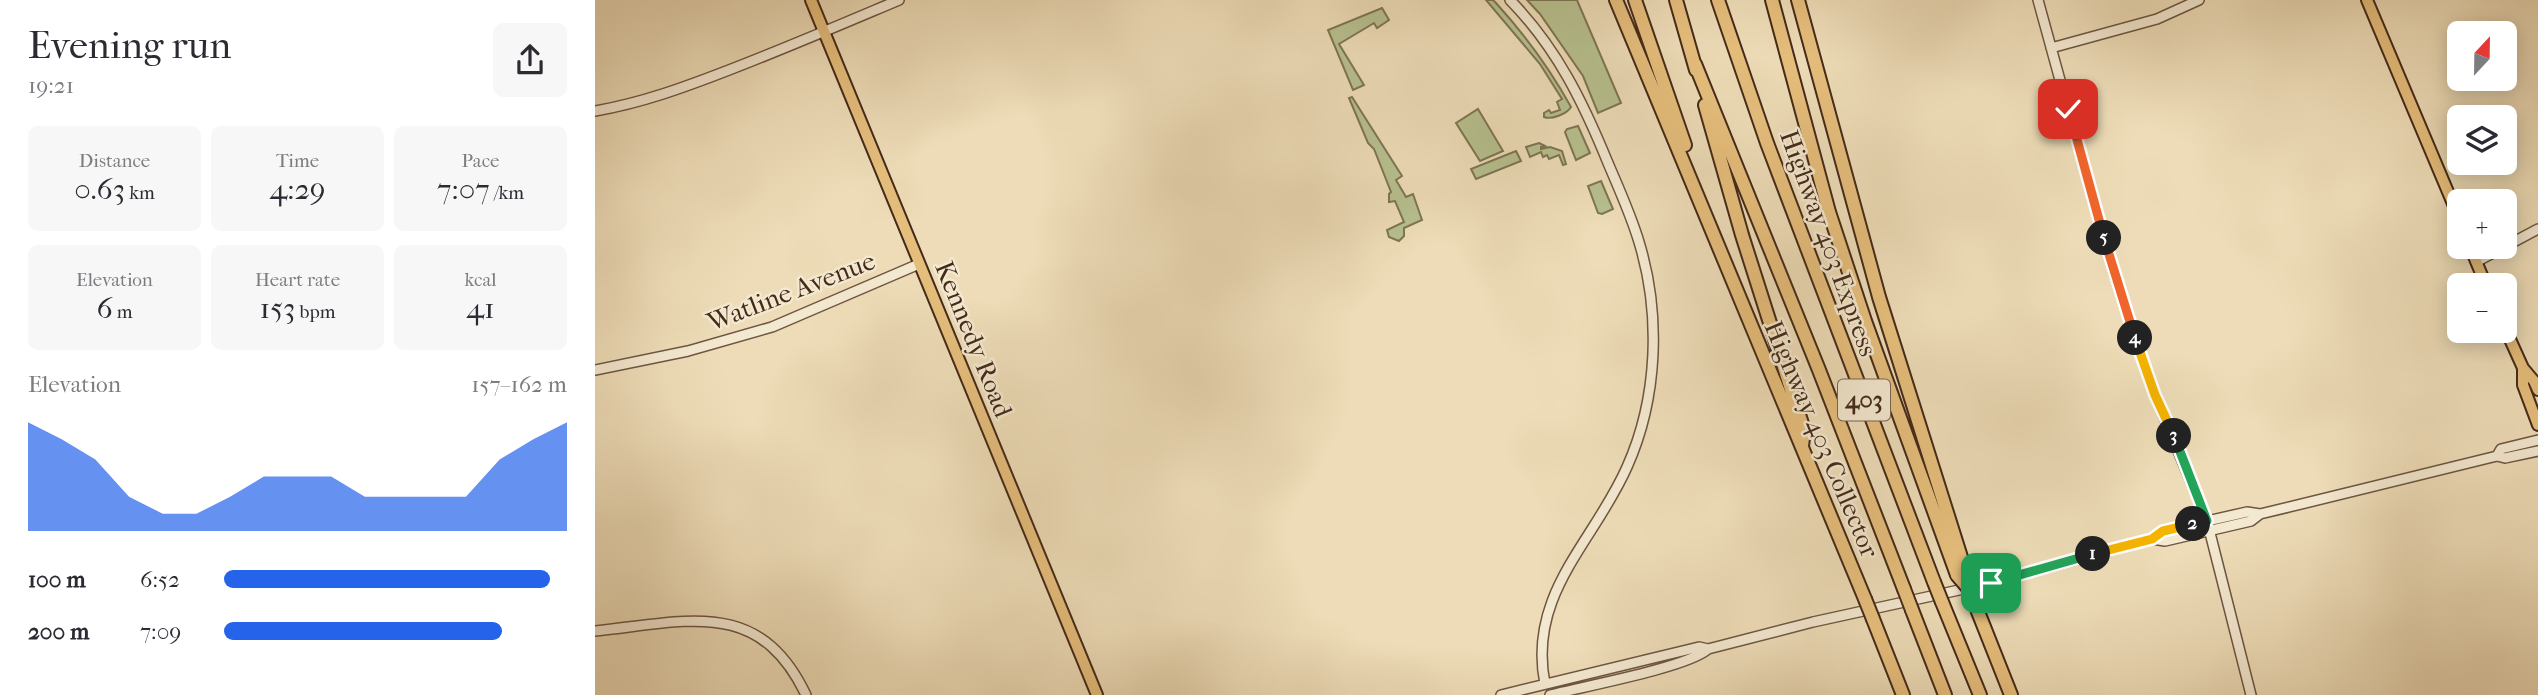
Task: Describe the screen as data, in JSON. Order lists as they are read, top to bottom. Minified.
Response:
{"streets":{"highway":["Highway 403 Express","403","Highway 403 Collector"],"main road":["Kennedy Road"],"street":["Watline Avenue"]},"crossings":[["Highway 403 Express","403"],["Watline Avenue","Kennedy Road"]],"north":"top","page":{"heading":["Evening run","19:21"],"map_buttons":["+","−"],"stats":[["Distance","0.63 km"],["Time","4:29"],["Pace","7:07 /km"],["Elevation","6 m"],["Heart rate","153 bpm"],["kcal","41"]],"pins":["5","4","3","2","1"],"chart":["Elevation","157–162 m"],"list":[{"name":"100 m","note":"6:52"},{"name":"200 m","note":"7:09"}]}}
